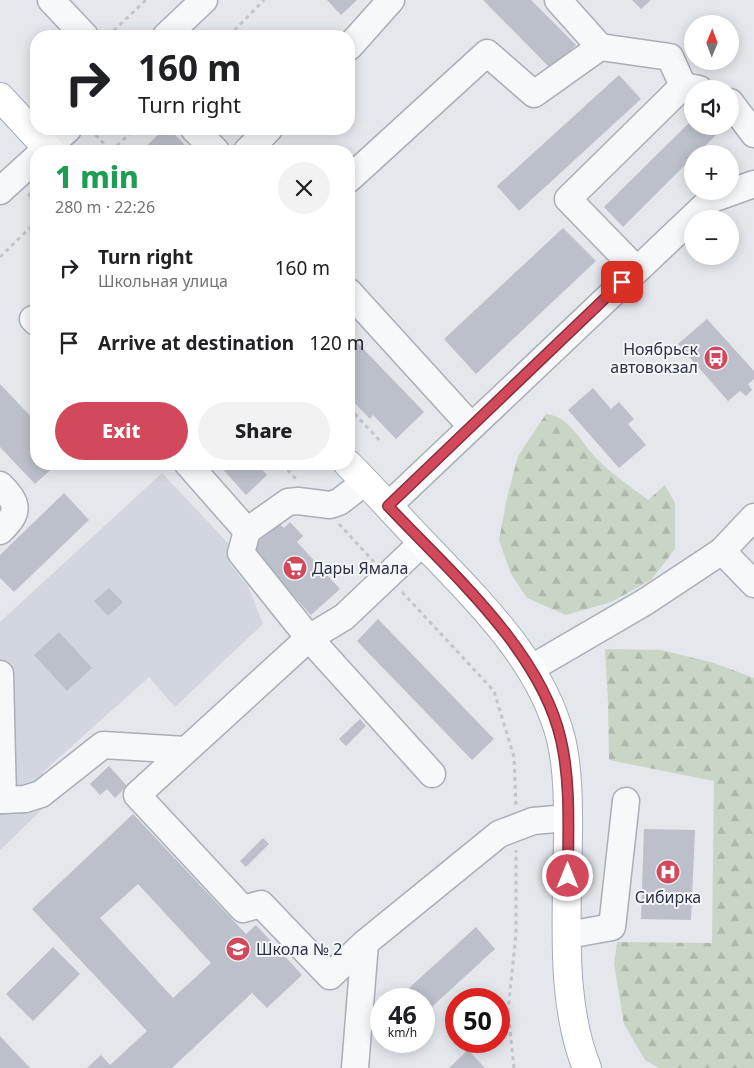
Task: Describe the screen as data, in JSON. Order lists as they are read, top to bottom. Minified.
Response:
{"places":{"bus stop":["Ноябрьск автовокзал"],"supermarket":["Дары Ямала"],"hospital":["Сибирка"],"school or university":["Школа № 2"]},"north":"top","page":{"map_buttons":["+","−"],"turn":["160 m","Turn right"],"heading":["1 min","280 m · 22:26"],"list":[{"name":"Turn right","note":"Школьная улица","value":"160 m"},{"name":"Arrive at destination","value":"120 m"}],"buttons":["Exit","Share"],"speed":"46 km/h","limit":"50"}}
